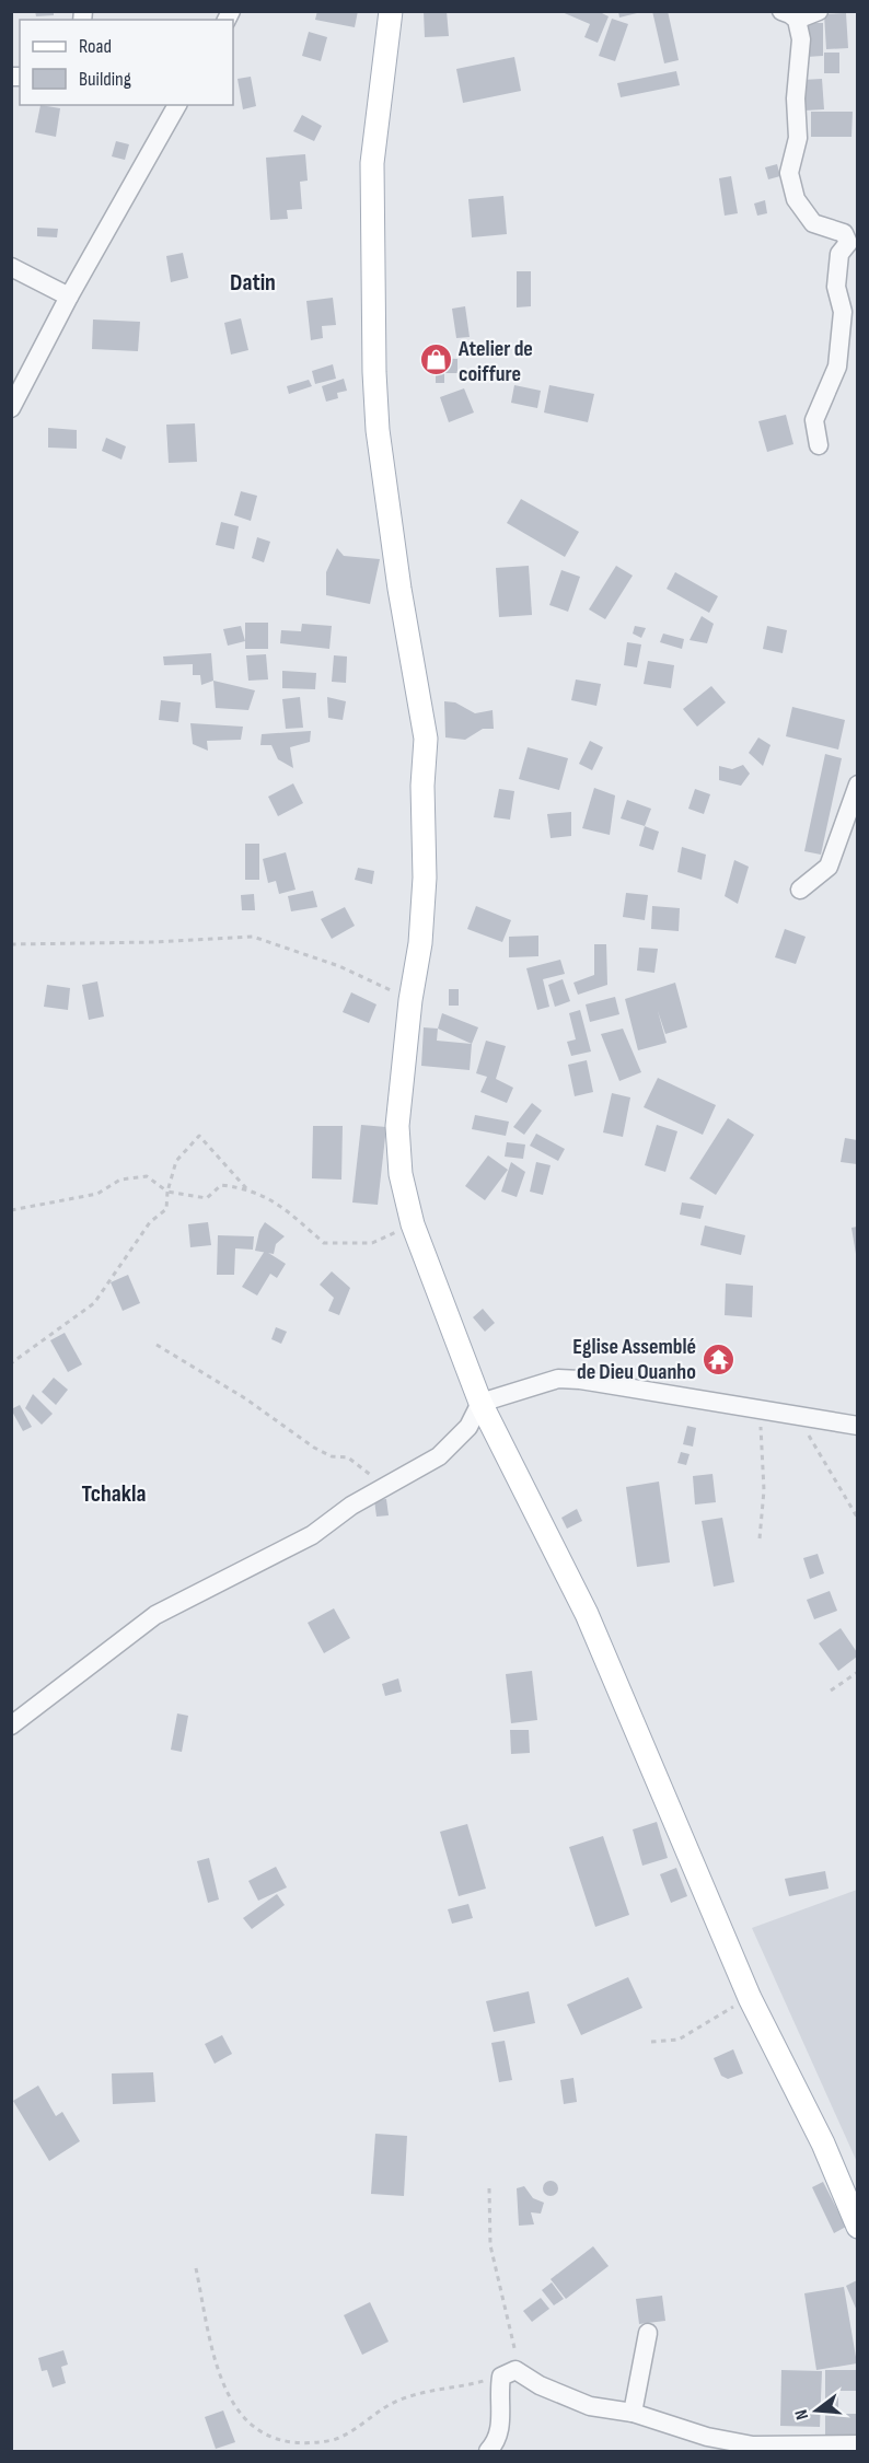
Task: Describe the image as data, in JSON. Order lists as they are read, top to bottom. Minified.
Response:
{"districts":["Datin","Tchakla"],"places":{"shop":["Atelier de coiffure"],"temple":["Eglise Assemblé de Dieu Ouanho"]},"legend":["Road","Building"],"north":"left"}
